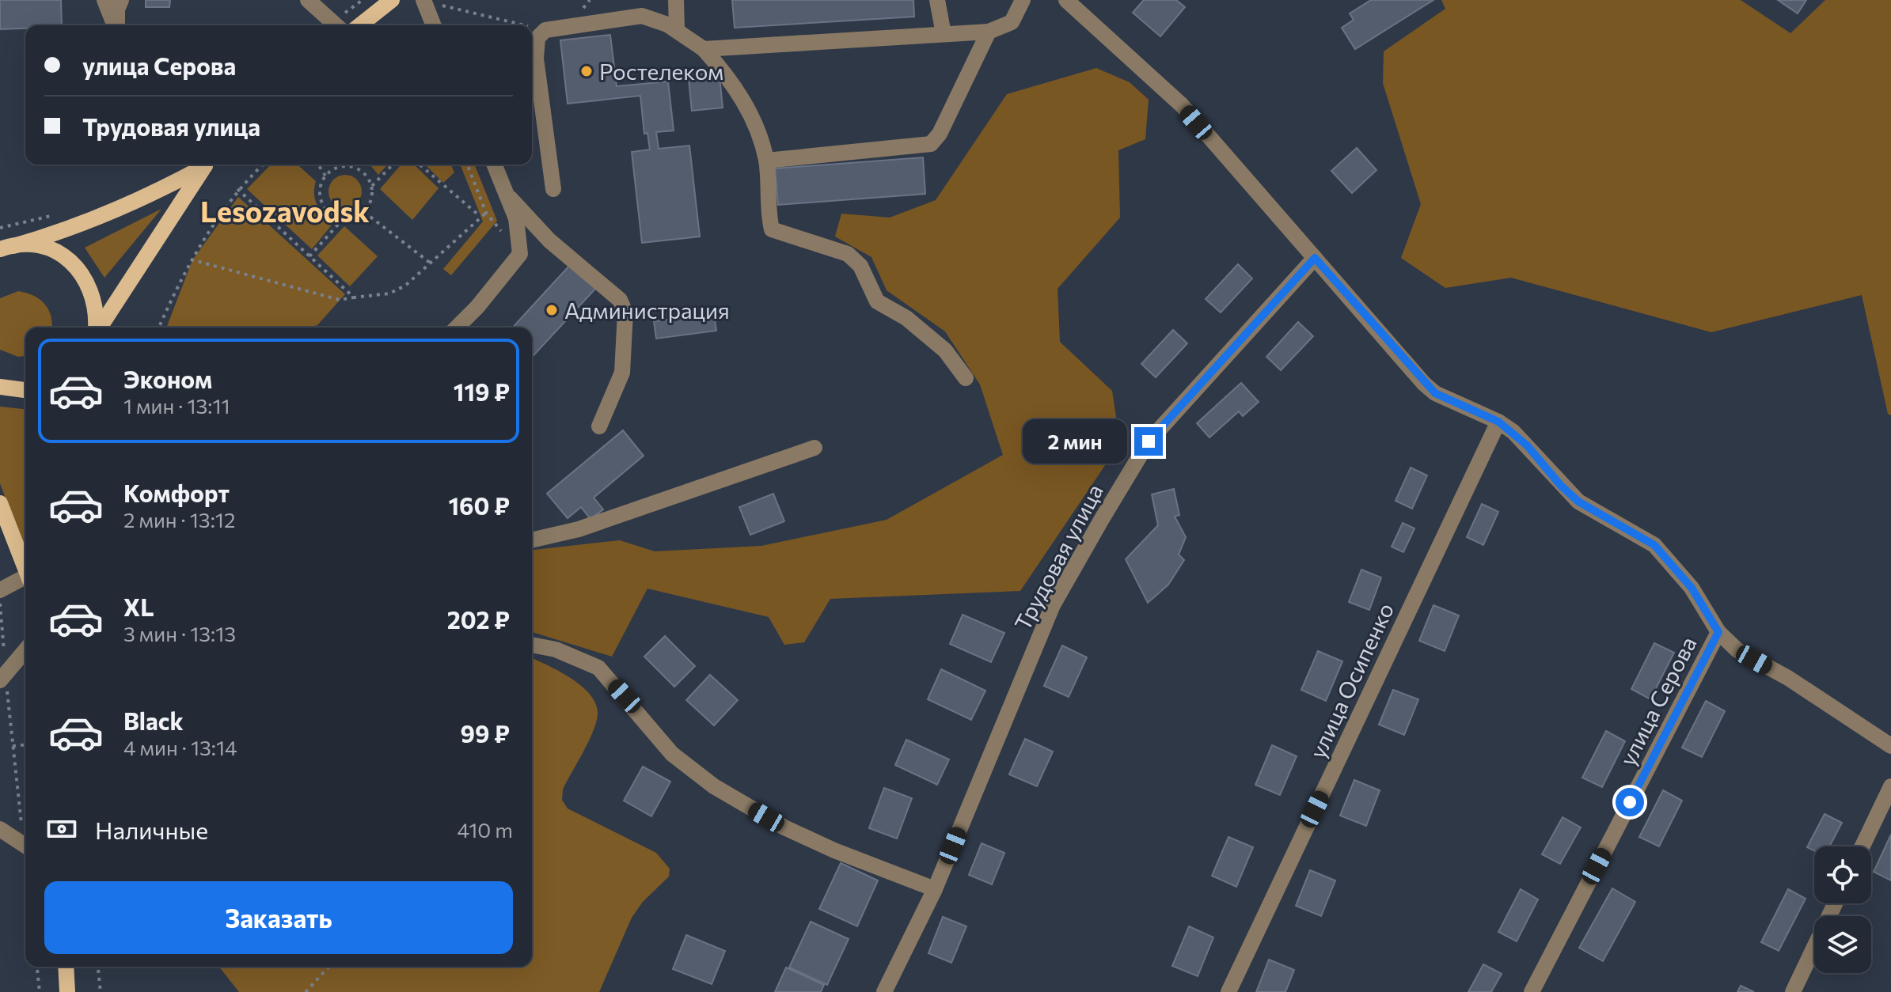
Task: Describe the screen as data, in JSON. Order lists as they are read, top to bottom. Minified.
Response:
{"streets":{"street":["Трудовая улица","улица Осипенко","улица Серова"]},"districts":["Lesozavodsk"],"places":["Ростелеком","Администрация"],"page":{"banner":["улица Серова","Трудовая улица"],"list":[{"name":"Эконом","note":"1 мин · 13:11","value":"119 ₽"},{"name":"Комфорт","note":"2 мин · 13:12","value":"160 ₽"},{"name":"XL","note":"3 мин · 13:13","value":"202 ₽"},{"name":"Black","note":"4 мин · 13:14","value":"99 ₽"}],"bubble":"2 мин","pay":["Наличные","410 m"],"buttons":"Заказать"}}
